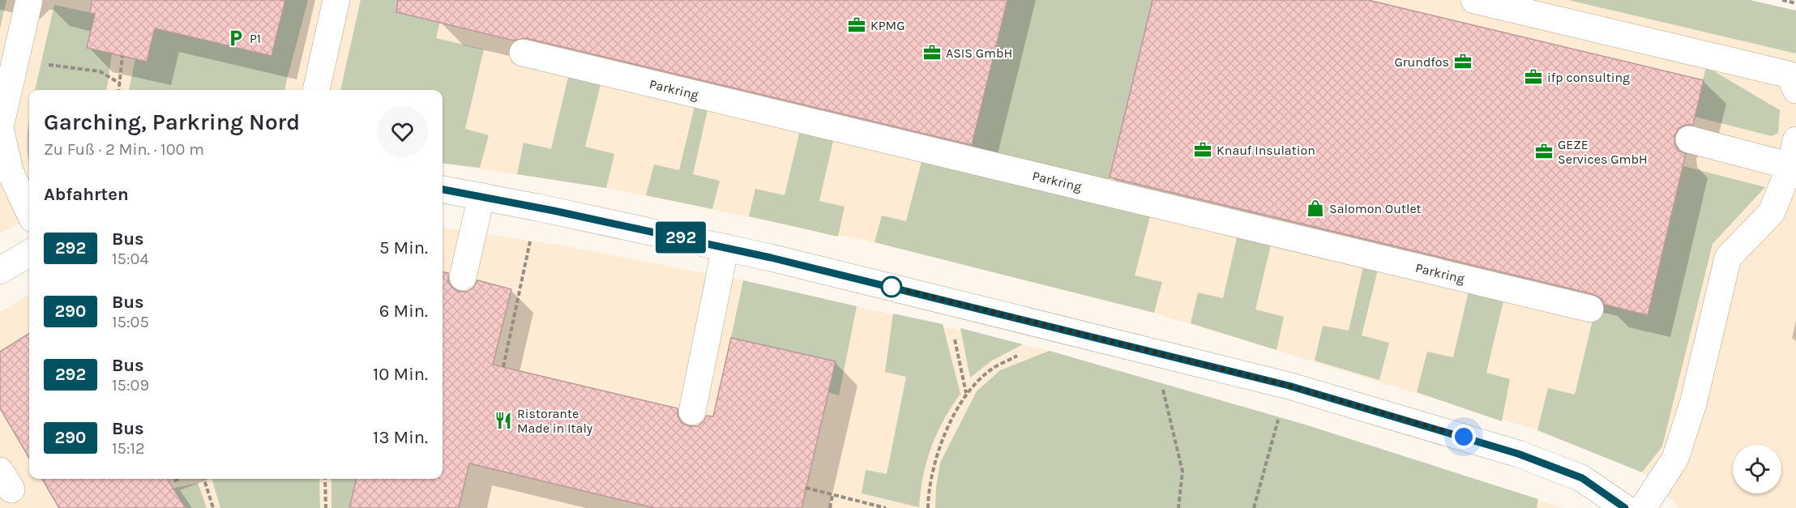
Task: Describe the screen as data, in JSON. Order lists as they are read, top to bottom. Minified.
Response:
{"streets":{"street":["Parkring"]},"places":{"office":["KPMG","ASIS GmbH","Grundfos","ifp consulting","Knauf Insulation","GEZE Services GmbH"],"parking":["P1"],"shop":["Salomon Outlet"],"restaurant":["Ristorante Made in Italy"]},"lines":["bus line 292"],"page":{"on_map":"292","heading":[["Garching, Parkring Nord","Zu Fuß · 2 Min. · 100 m"],"Abfahrten"],"list":[{"mark":"292","name":"Bus","note":"15:04","value":"5 Min."},{"mark":"290","name":"Bus","note":"15:05","value":"6 Min."},{"mark":"292","name":"Bus","note":"15:09","value":"10 Min."},{"mark":"290","name":"Bus","note":"15:12","value":"13 Min."}]}}
